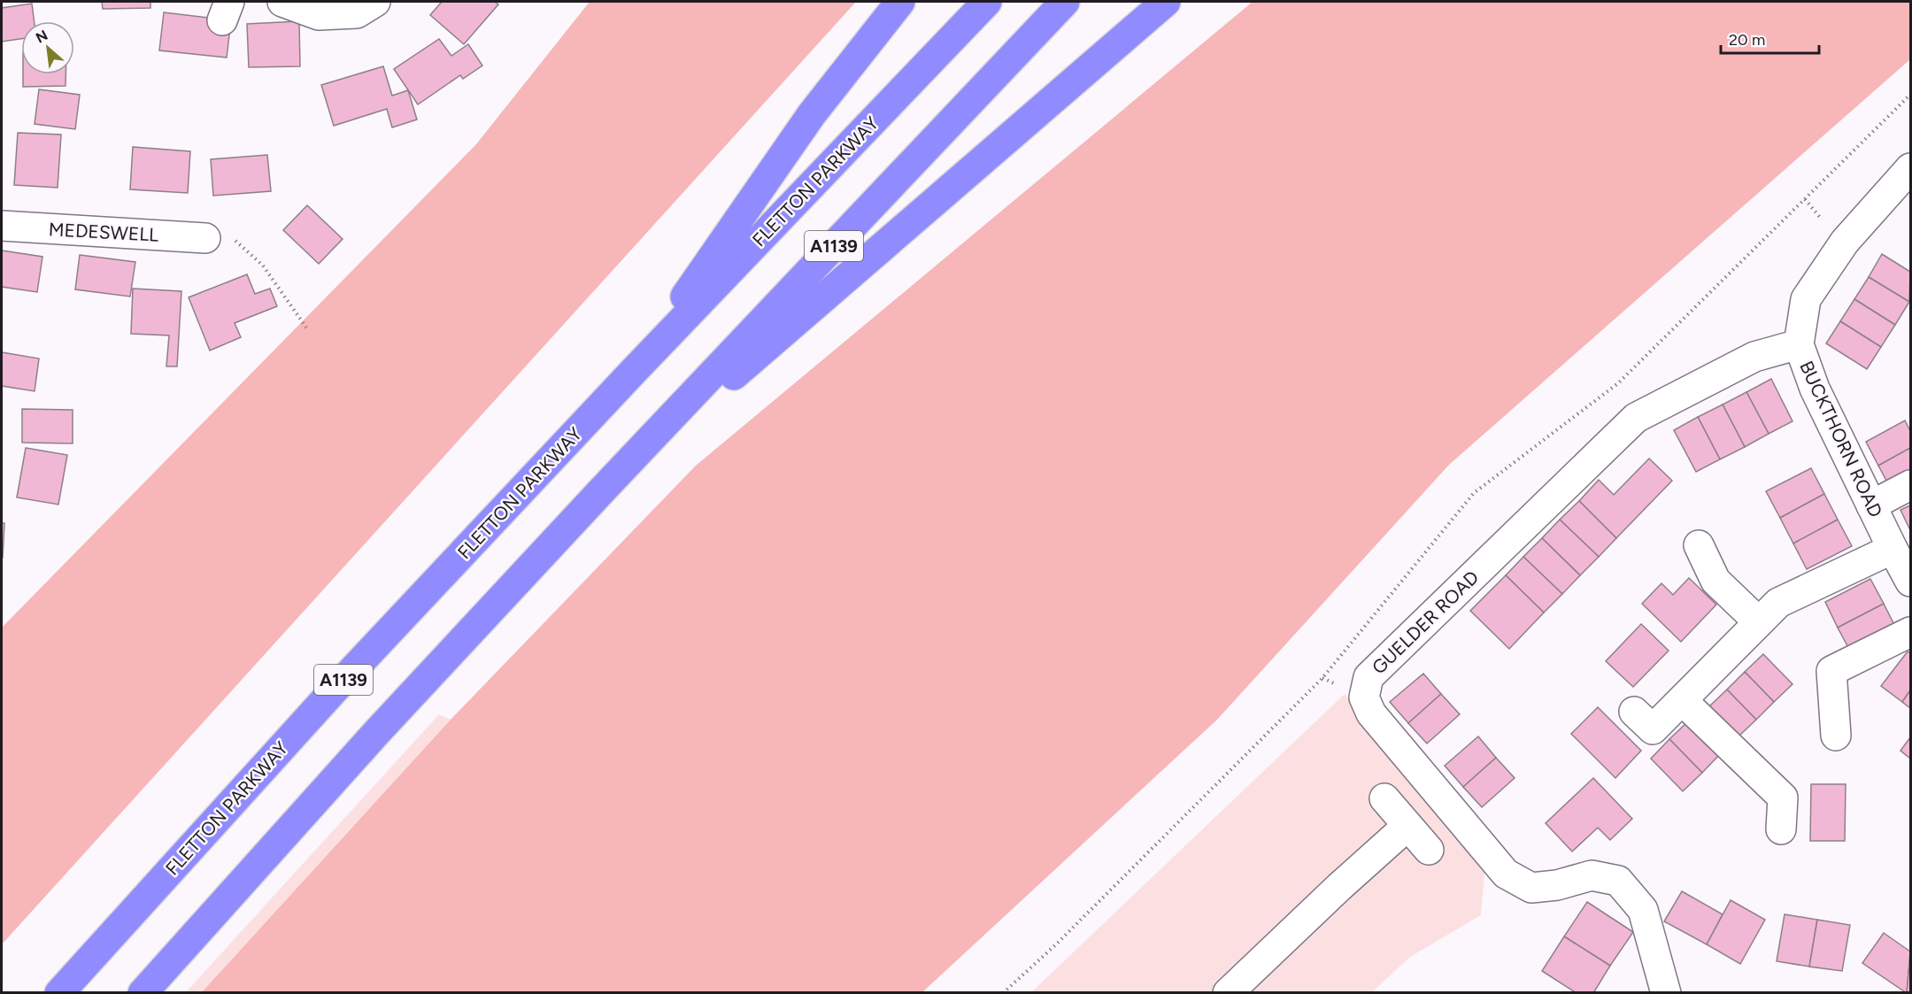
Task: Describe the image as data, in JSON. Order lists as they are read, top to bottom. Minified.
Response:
{"streets":{"highway":["FLETTON PARKWAY","A1139"],"street":["MEDESWELL","BUCKTHORN ROAD","GUELDER ROAD"]},"crossings":[["BUCKTHORN ROAD","GUELDER ROAD"]],"scale_bar":"20 m","north":"top left"}
